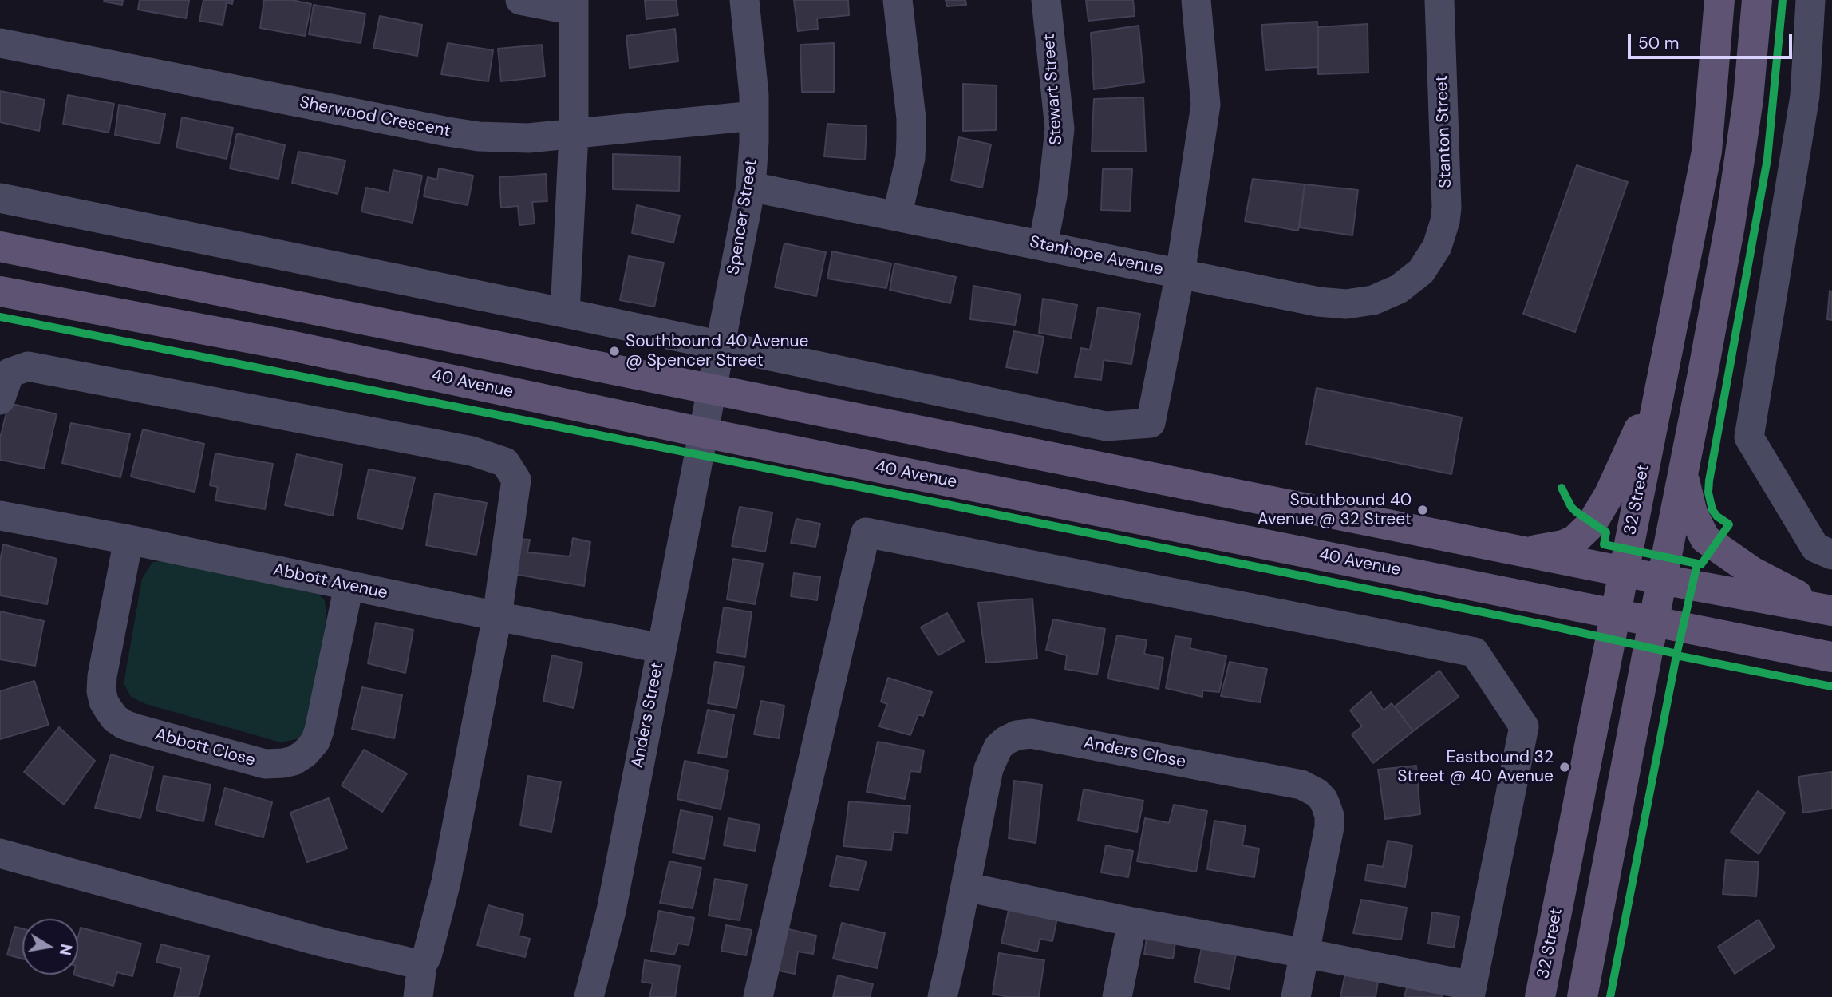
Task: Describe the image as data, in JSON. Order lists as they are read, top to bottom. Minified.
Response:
{"streets":{"main road":["40 Avenue","32 Street"],"street":["Stewart Street","Sherwood Crescent","Stanton Street","Spencer Street","Stanhope Avenue","Abbott Avenue","Anders Street","Abbott Close","Anders Close"]},"crossings":[["Stewart Street","Stanhope Avenue"],["Sherwood Crescent","Spencer Street"],["Stanton Street","Stanhope Avenue"],["Spencer Street","Stanhope Avenue"],["Spencer Street","40 Avenue"],["Spencer Street","Anders Street"],["40 Avenue","32 Street"],["40 Avenue","Anders Street"],["Abbott Avenue","Anders Street"],["Abbott Avenue","Abbott Close"]],"places":["Southbound 40 Avenue @ Spencer Street","Southbound 40 Avenue @ 32 Street","Eastbound 32 Street @ 40 Avenue"],"scale_bar":"50 m","north":"right"}
